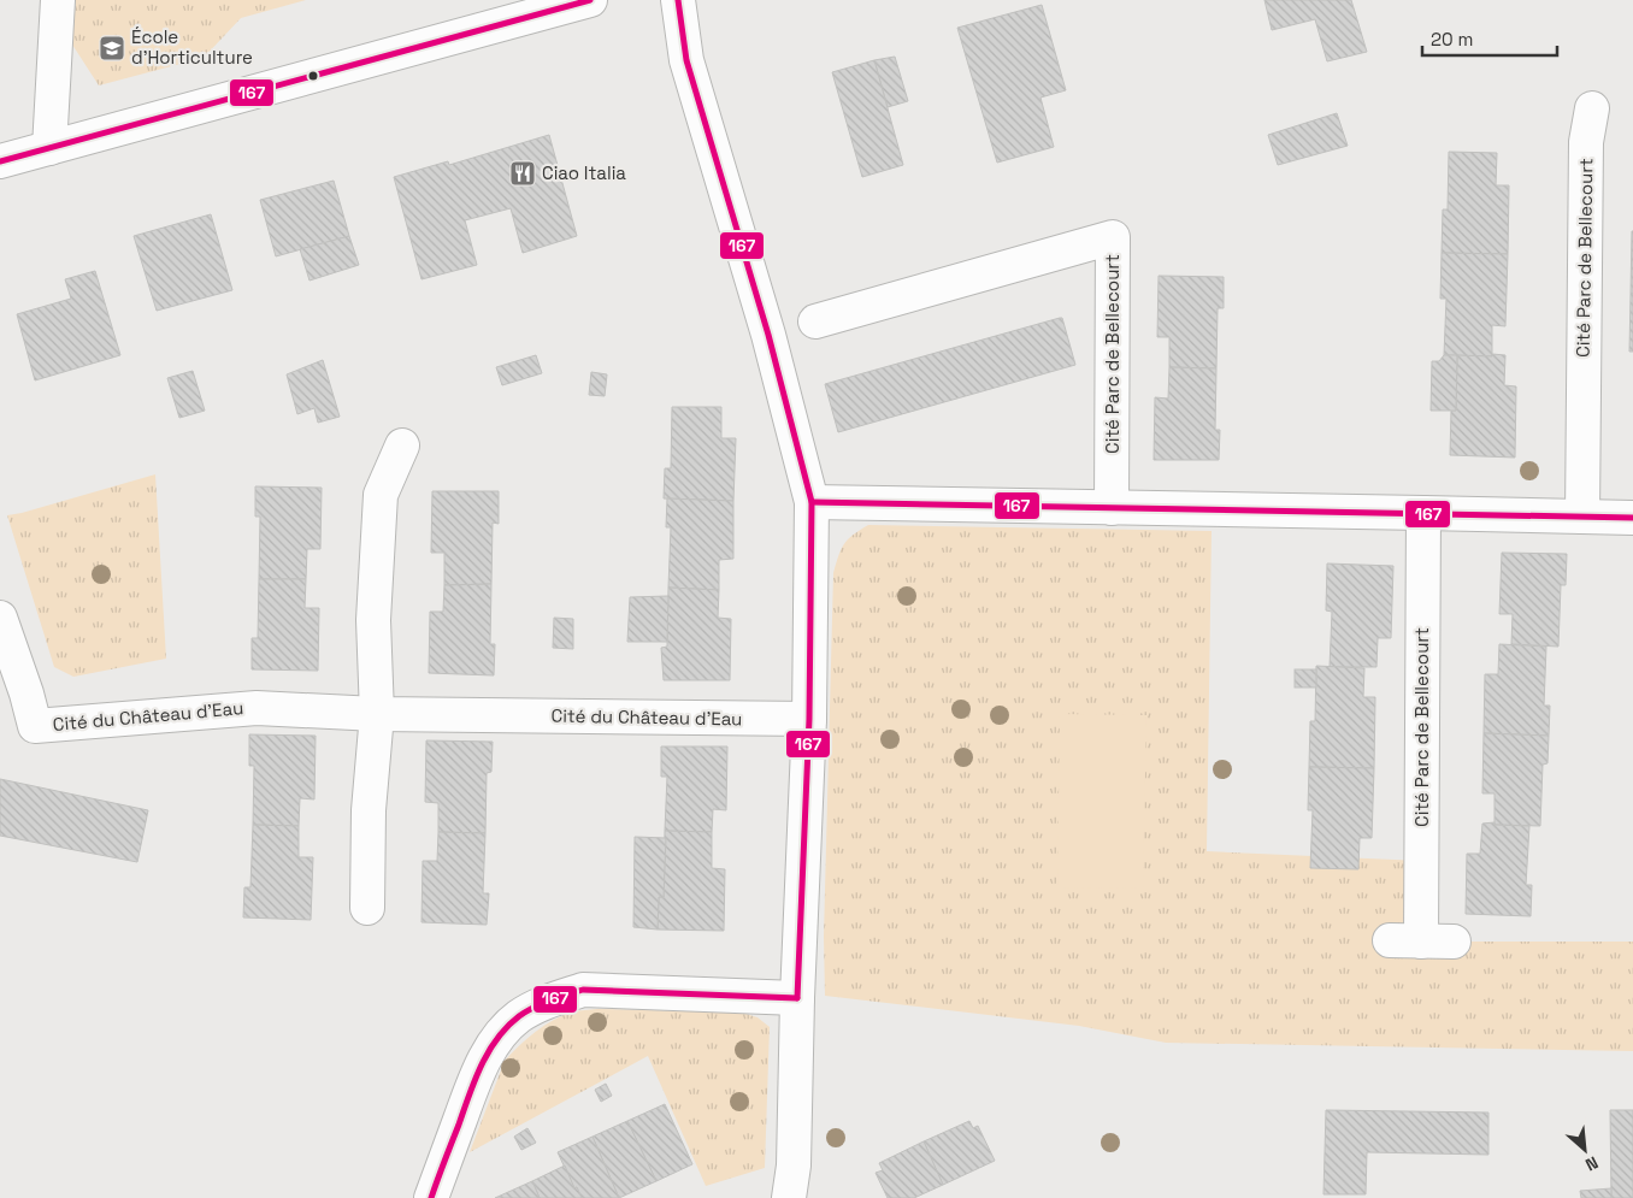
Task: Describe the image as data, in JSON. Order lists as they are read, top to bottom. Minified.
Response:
{"streets":{"street":["Cité Parc de Bellecourt","Cité du Château d'Eau"]},"places":{"school or university":["École d'Horticulture"],"restaurant":["Ciao Italia"]},"lines":["transit line 167"],"scale_bar":"20 m","north":"bottom right"}
